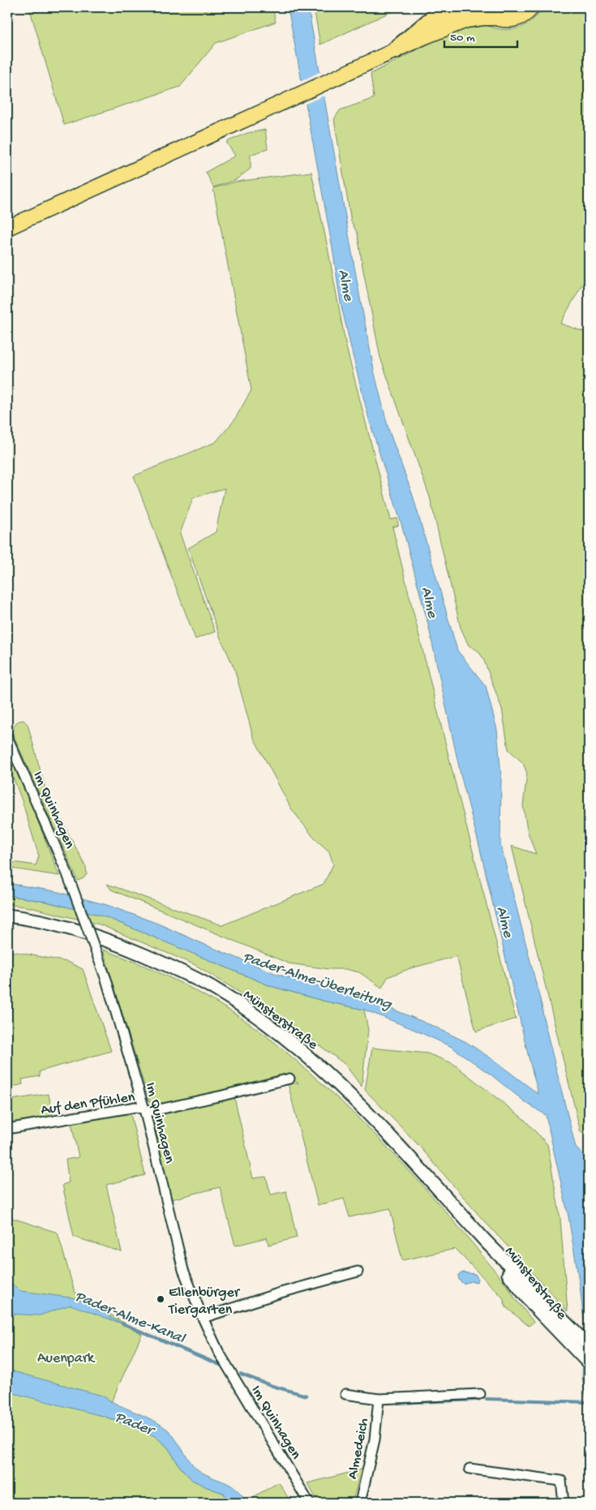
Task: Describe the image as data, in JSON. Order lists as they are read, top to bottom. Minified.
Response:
{"streets":{"main road":["Münsterstraße"],"street":["Im Quinhagen","Auf den Pfühlen","Almedeich"]},"crossings":[["Im Quinhagen","Auf den Pfühlen"]],"water":["Alme","Pader-Alme-Überleitung","Pader-Alme-Kanal","Pader"],"parks":["Auenpark"],"places":["Ellenbürger Tiergarten"],"scale_bar":"50 m"}
